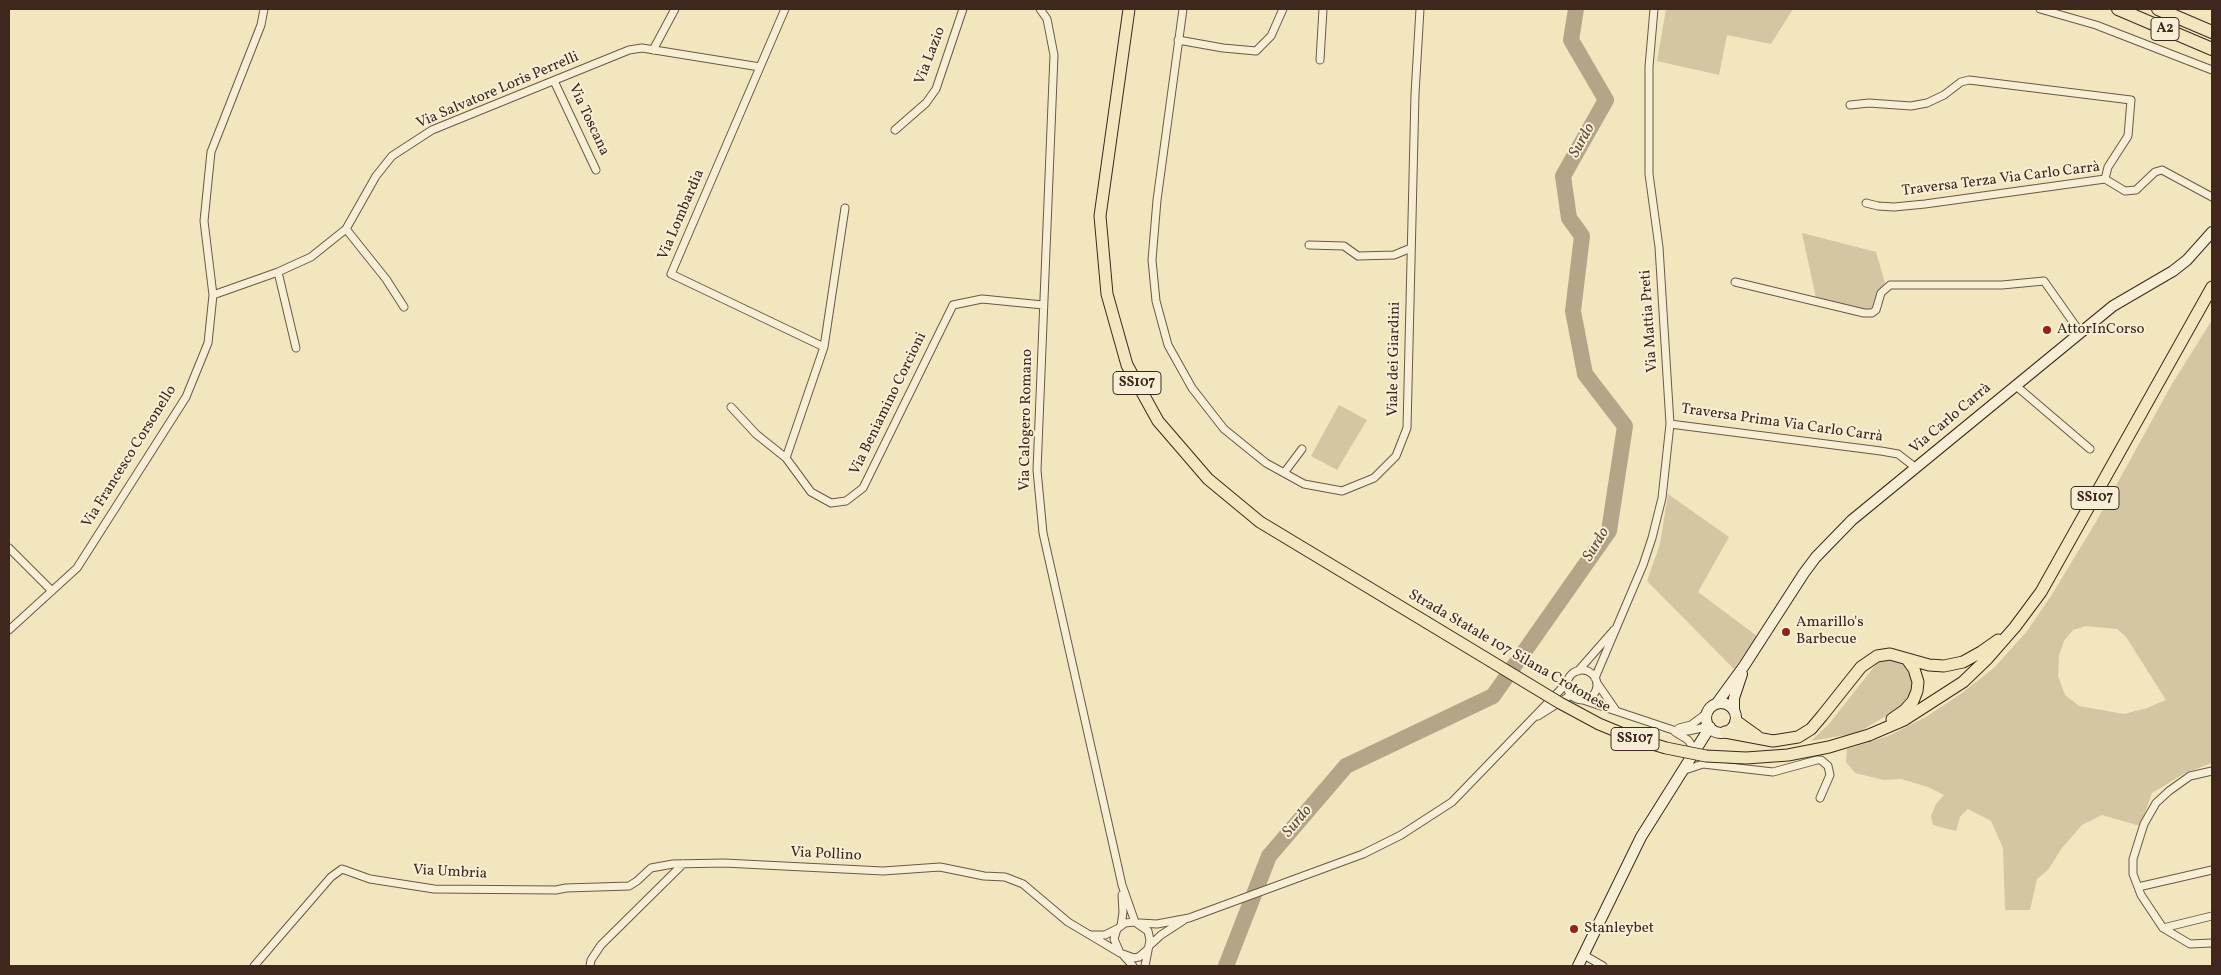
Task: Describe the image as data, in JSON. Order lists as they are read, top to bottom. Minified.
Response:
{"streets":{"highway":["A2","SS107","Strada Statale 107 Silana Crotonese"],"main road":["Via Carlo Carrà"],"street":["Via Lazio","Via Salvatore Loris Perrelli","Via Toscana","Traversa Terza Via Carlo Carrà","Via Lombardia","Via Mattia Preti","Viale dei Giardini","Via Beniamino Corcioni","Via Calogero Romano","Traversa Prima Via Carlo Carrà","Via Francesco Corsonello","Via Pollino","Via Umbria"]},"crossings":[["Via Salvatore Loris Perrelli","Via Toscana"],["Via Salvatore Loris Perrelli","Via Lombardia"],["Via Salvatore Loris Perrelli","Via Francesco Corsonello"],["Via Mattia Preti","Traversa Prima Via Carlo Carrà"],["Via Beniamino Corcioni","Via Calogero Romano"],["Via Carlo Carrà","Traversa Prima Via Carlo Carrà"],["Via Pollino","Via Umbria"]],"water":["Surdo"],"places":["AttorInCorso","Amarillo's Barbecue","Stanleybet"]}
